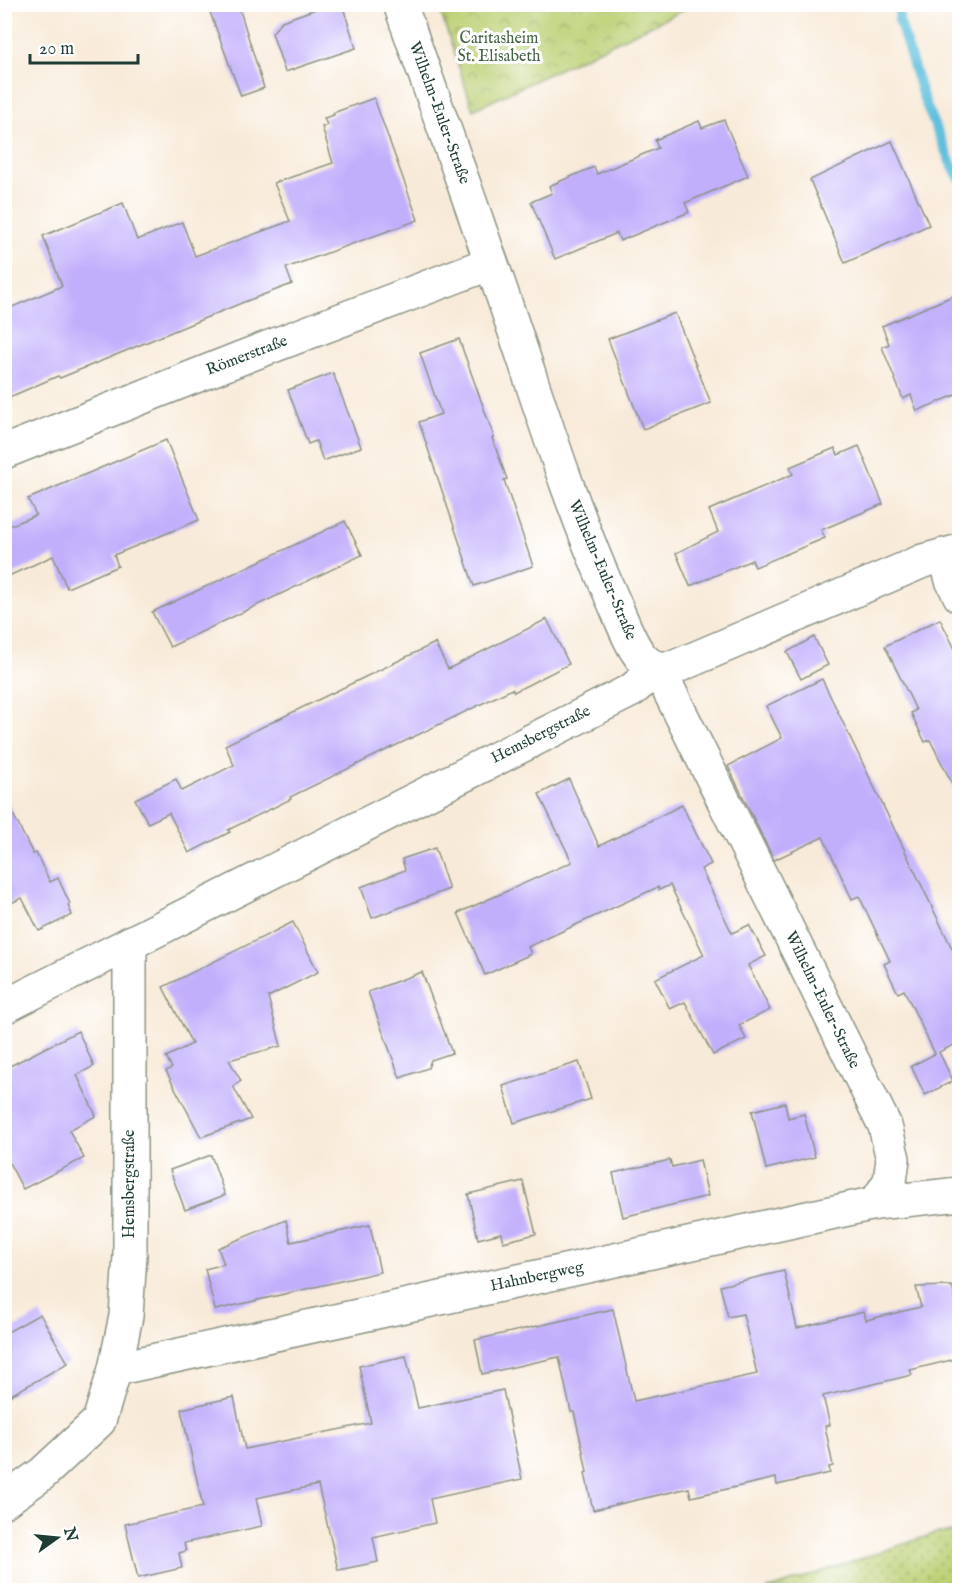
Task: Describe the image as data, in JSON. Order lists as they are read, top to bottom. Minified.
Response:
{"streets":{"street":["Wilhelm-Euler-Straße","Römerstraße","Hemsbergstraße","Hahnbergweg"]},"crossings":[["Wilhelm-Euler-Straße","Römerstraße"],["Wilhelm-Euler-Straße","Hemsbergstraße"],["Wilhelm-Euler-Straße","Hahnbergweg"],["Hemsbergstraße","Hahnbergweg"]],"parks":["Caritasheim St. Elisabeth"],"scale_bar":"20 m","north":"right"}
